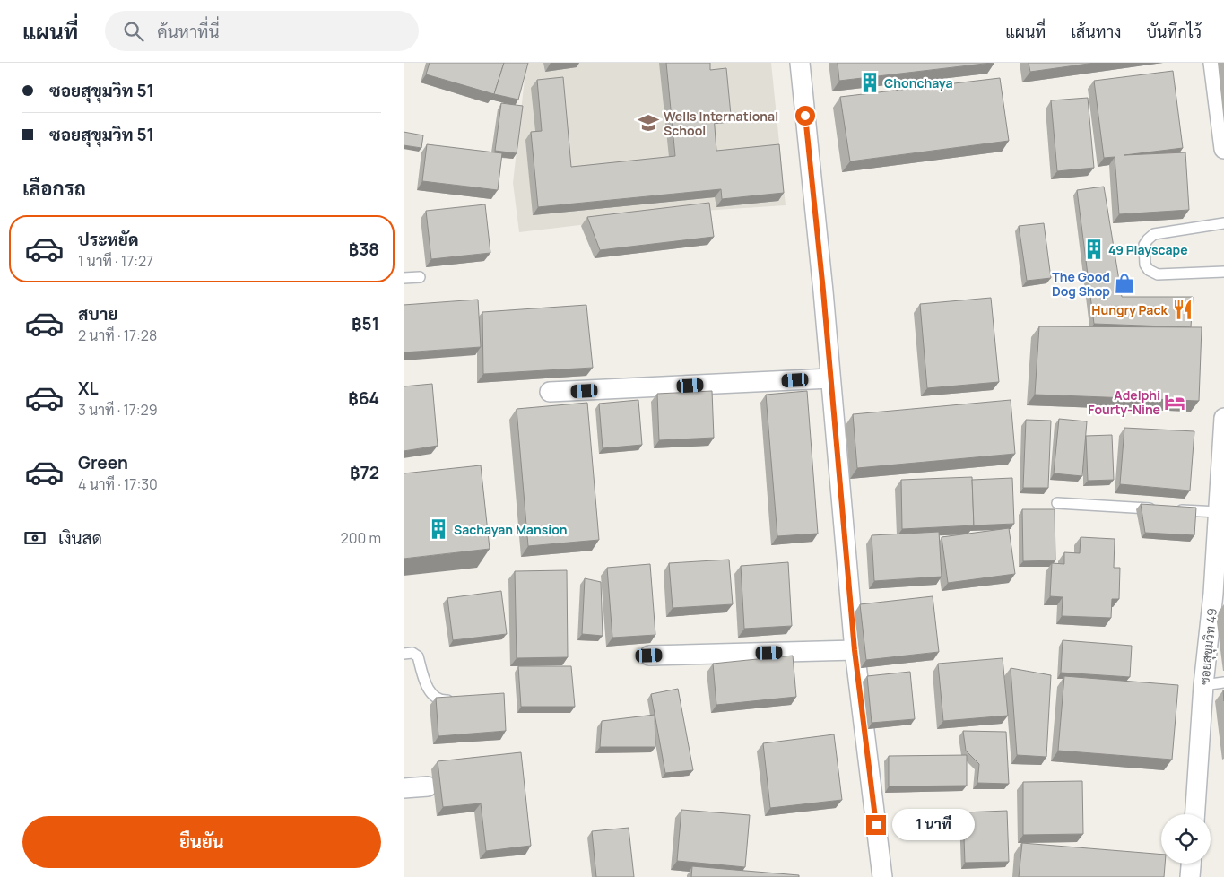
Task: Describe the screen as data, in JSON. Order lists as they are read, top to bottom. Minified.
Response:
{"streets":{"street":["ซอยสุขุมวิท 49"]},"places":{"building":["Chonchaya","49 Playscape","Sachayan Mansion"],"school or university":["Wells International School"],"shop":["The Good Dog Shop"],"restaurant":["Hungry Pack"],"hotel":["Adelphi Fourty-Nine"]},"page":{"header":"แผนที่","search":"ค้นหาที่นี่","nav":["แผนที่","เส้นทาง","บันทึกไว้"],"banner":["ซอยสุขุมวิท 51","ซอยสุขุมวิท 51"],"heading":"เลือกรถ","list":[{"name":"ประหยัด","note":"1 นาที · 17:27","value":"฿38"},{"name":"สบาย","note":"2 นาที · 17:28","value":"฿51"},{"name":"XL","note":"3 นาที · 17:29","value":"฿64"},{"name":"Green","note":"4 นาที · 17:30","value":"฿72"}],"pay":["เงินสด","200 m"],"buttons":"ยืนยัน","bubble":"1 นาที"}}
